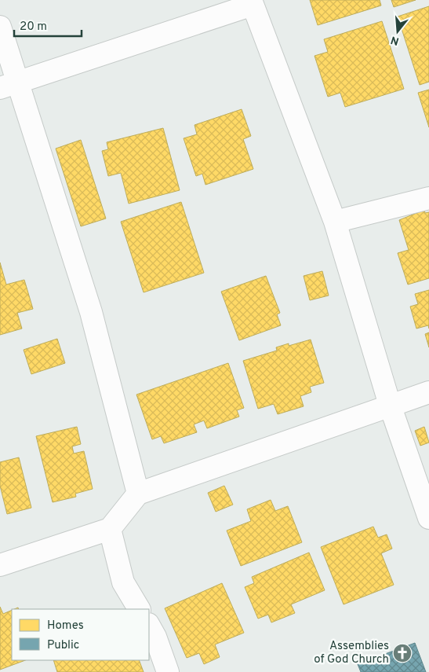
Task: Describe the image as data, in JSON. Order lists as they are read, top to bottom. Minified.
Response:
{"places":{"church":["Assemblies of God Church"]},"legend":["Homes","Public"],"scale_bar":"20 m","north":"bottom"}
